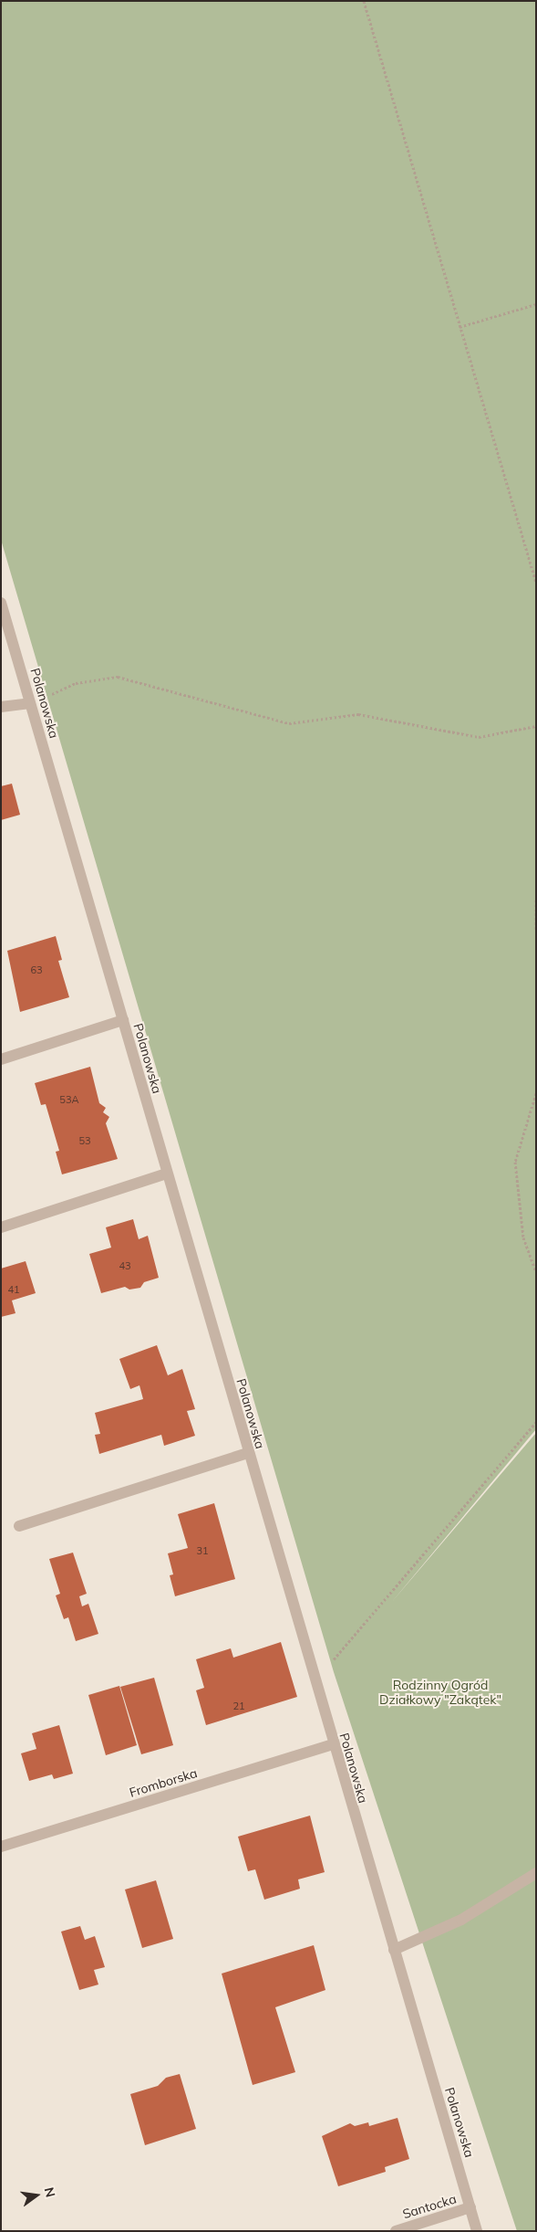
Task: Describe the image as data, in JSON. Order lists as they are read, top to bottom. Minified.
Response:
{"streets":{"street":["Polanowska","Fromborska","Santocka"]},"crossings":[["Polanowska","Fromborska"],["Polanowska","Santocka"]],"parks":["Rodzinny Ogród Działkowy \"Zakątek\""],"house_numbers":["63","53A","53","43","41","31","21"],"north":"right"}
